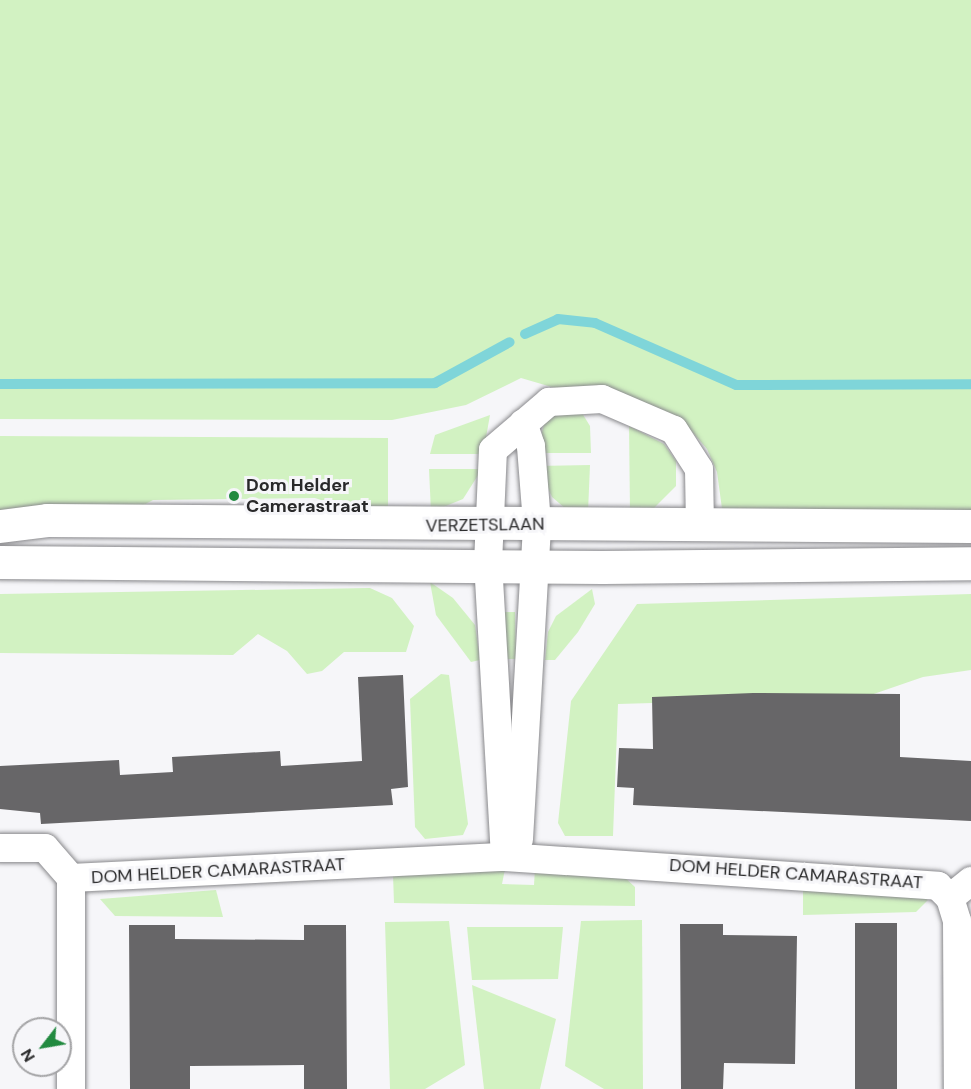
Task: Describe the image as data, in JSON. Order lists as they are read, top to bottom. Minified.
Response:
{"streets":{"main road":["VERZETSLAAN"],"street":["DOM HELDER CAMARASTRAAT"]},"places":["Dom Helder Camerastraat"],"north":"bottom left"}
